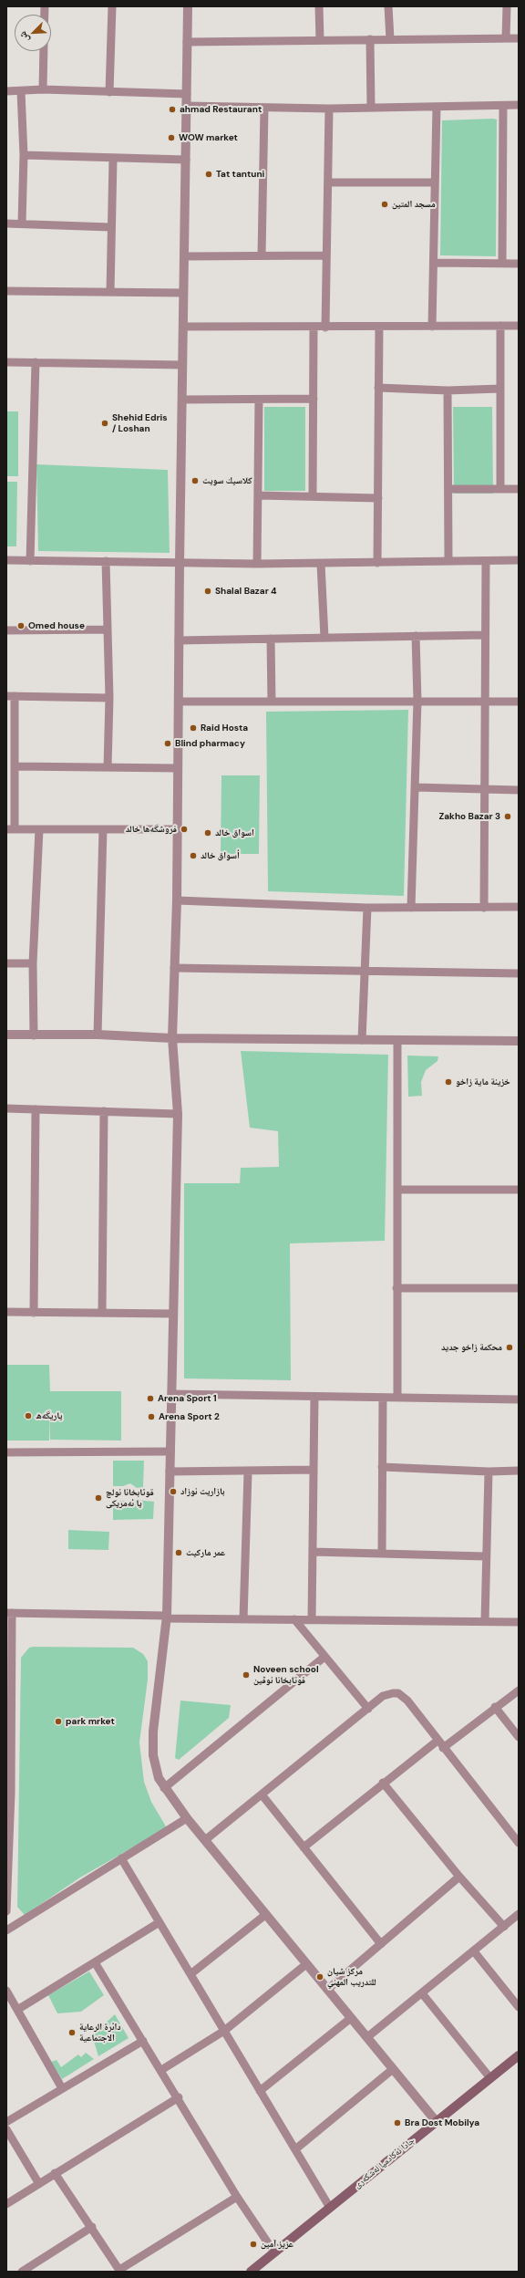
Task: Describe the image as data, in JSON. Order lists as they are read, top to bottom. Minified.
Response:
{"streets":{"main road":["جادا ئه‌كادميا له‌شكه‌رى"]},"places":["ahmad Restaurant","WOW market","Tat tantuni","مسجد المتين","Shehid Edris / Loshan","كلاسيك سويت","Shalal Bazar 4","Omed house","Raid Hosta","Blind pharmacy","Zakho Bazar 3","فروشگەها خالد","اسواق خالد","أسواق خالد","خزينة ماية زاخو","محكمة زاخو جديد","Arena Sport 1","یاریگه‌ه","Arena Sport 2","بازاريت نوزاد","قوتابخانا نولچ يا ئەمريكى","عمر ماركيت","Noveen school قوتابخانا نوڤين","park mrket","مركز شيان للتدريب المهني","دائرة الرعاية الاجتماعية","Bra Dost Mobilya","عزيز آمين"],"north":"bottom left"}
